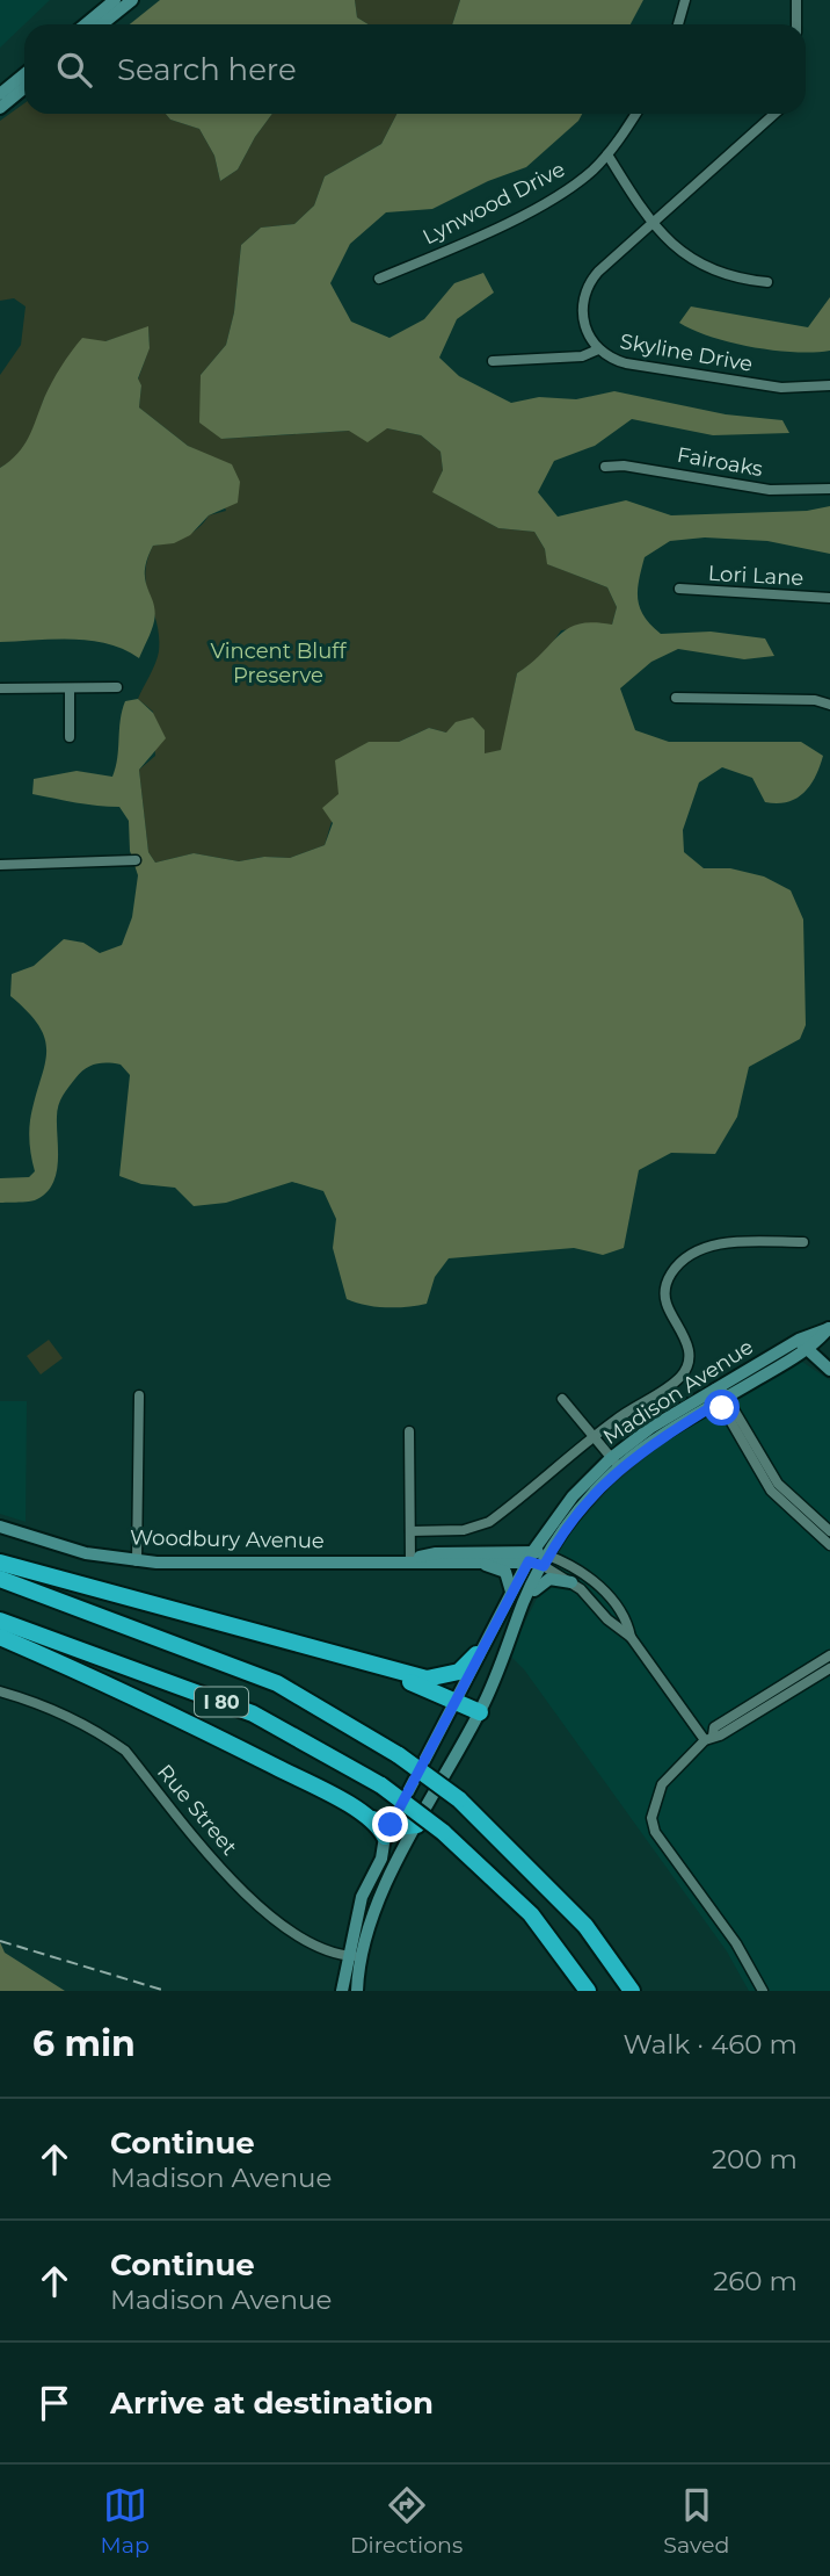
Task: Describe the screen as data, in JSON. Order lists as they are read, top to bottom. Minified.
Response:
{"streets":{"highway":["I 80"],"main road":["Madison Avenue","Woodbury Avenue"],"street":["Lynwood Drive","Skyline Drive","Fairoaks","Lori Lane","Rue Street"]},"crossings":[["Madison Avenue","Woodbury Avenue"],["Madison Avenue","Rue Street"]],"parks":["Vincent Bluff Preserve"],"page":{"search":"Search here","heading":["6 min","Walk · 460 m"],"list":[["Continue","Madison Avenue","200 m"],["Continue","Madison Avenue","260 m"],"Arrive at destination"],"nav":["Map","Directions","Saved"]}}
